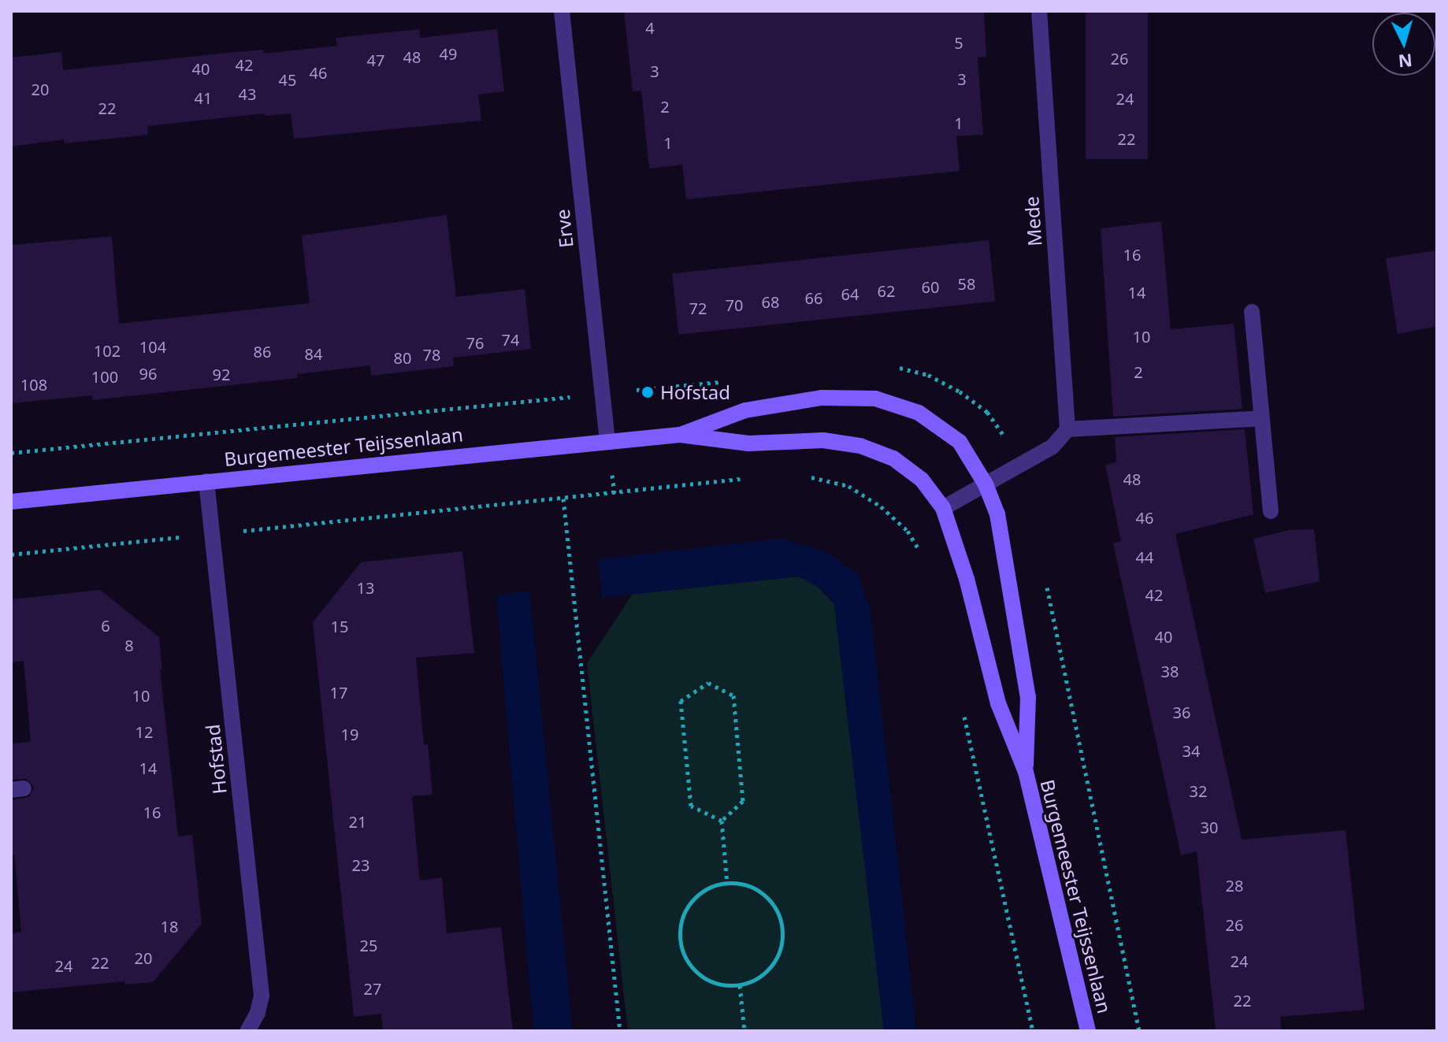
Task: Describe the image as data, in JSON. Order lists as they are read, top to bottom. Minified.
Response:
{"streets":{"street":["Mede","Erve","Burgemeester Teijssenlaan","Hofstad"]},"crossings":[["Erve","Burgemeester Teijssenlaan"],["Burgemeester Teijssenlaan","Hofstad"]],"places":["Hofstad"],"house_numbers":["4","5","49","48","26","47","42","40","3","46","3","45","20","43","41","24","2","22","1","22","1","16","58","60","62","14","64","66","68","70","72","10","74","76","104","102","86","84","78","80","2","96","92","100","108","48","46","44","13","42","6","15","40","8","38","17","10","36","12","19","34","14","32","16","21","30","23","28","26","18","25","20","24","22","24","27","22"],"north":"bottom"}
